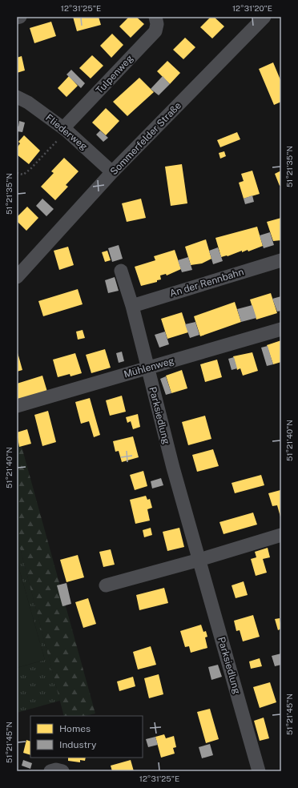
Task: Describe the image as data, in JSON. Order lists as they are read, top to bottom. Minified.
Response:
{"streets":{"street":["Tulpenweg","Fliederweg","Sommerfelder Straße","An der Rennbahn","Mühlenweg","Parksiedlung"]},"crossings":[["Tulpenweg","Fliederweg"],["Fliederweg","Sommerfelder Straße"],["An der Rennbahn","Parksiedlung"],["Mühlenweg","Parksiedlung"]],"legend":["Homes","Industry"],"coordinates":["12°31'25\"E","12°31'20\"E","51°21'35\"N","51°21'40\"N","51°21'45\"N"]}
